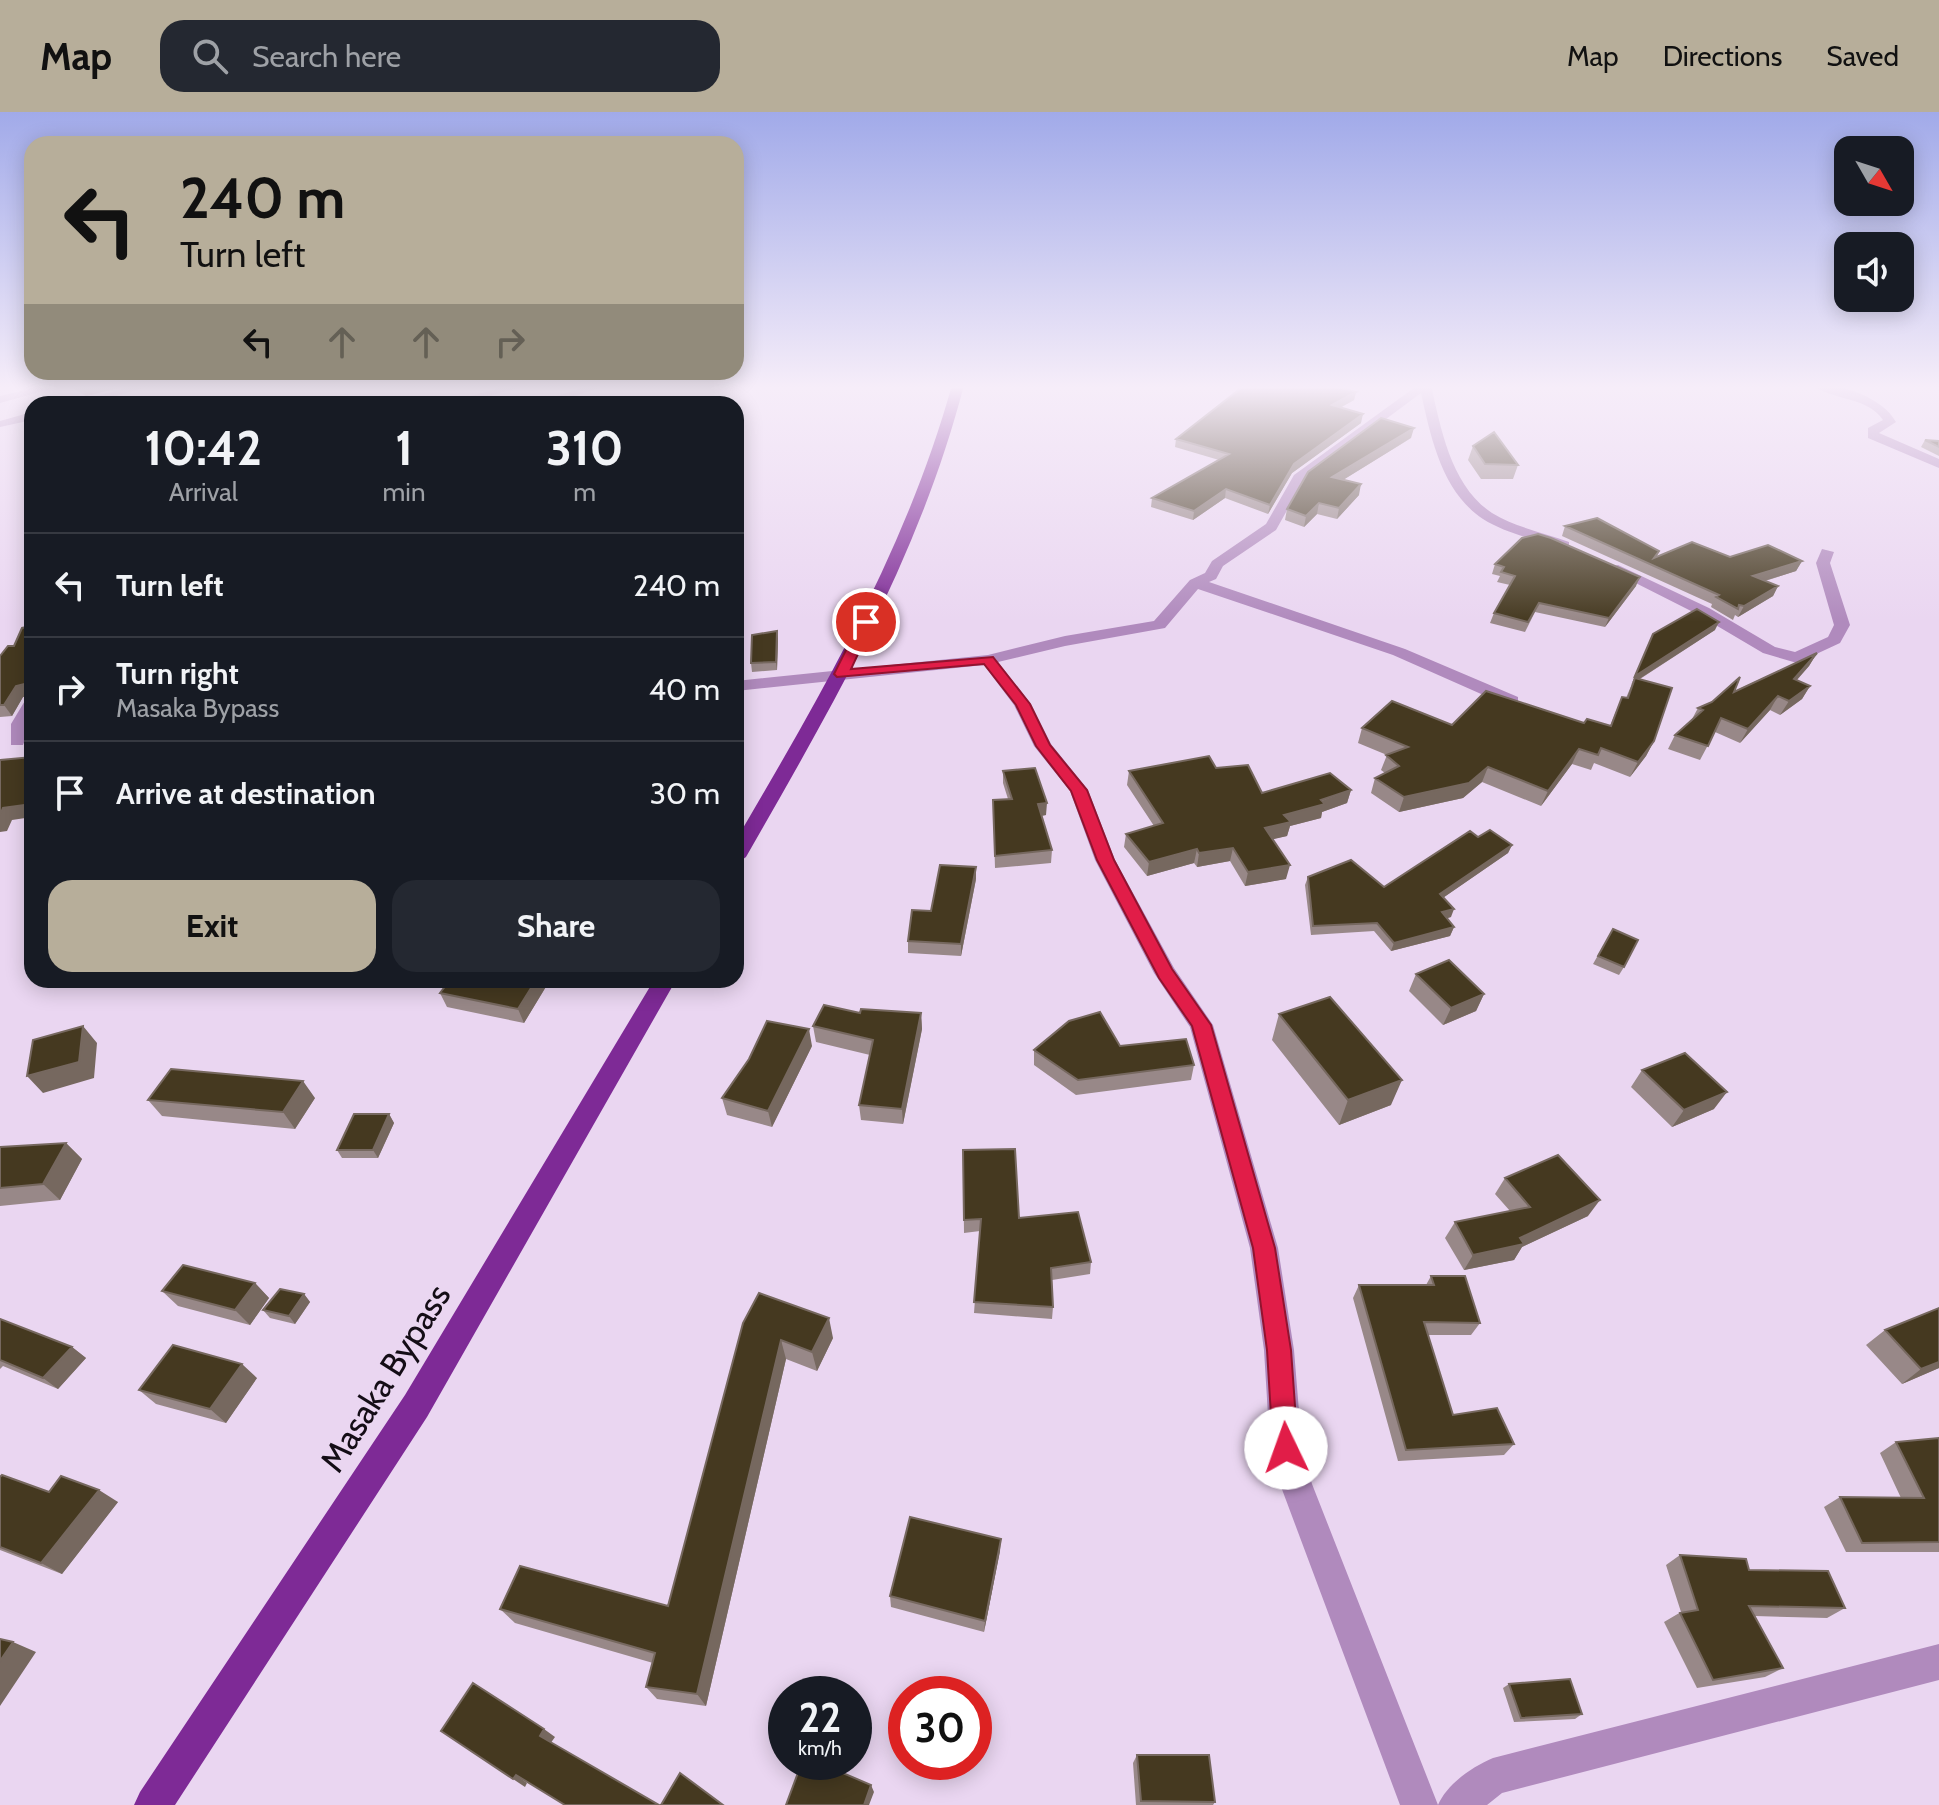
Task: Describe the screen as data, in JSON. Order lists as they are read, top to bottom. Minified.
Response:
{"streets":{"highway":["Masaka Bypass"]},"north":"bottom right","page":{"header":"Map","search":"Search here","nav":["Map","Directions","Saved"],"turn":["240 m","Turn left"],"eta":["10:42","Arrival","1","min","310","m"],"list":[{"name":"Turn left","value":"240 m"},{"name":"Turn right","note":"Masaka Bypass","value":"40 m"},{"name":"Arrive at destination","value":"30 m"}],"buttons":["Exit","Share"],"speed":"22 km/h","limit":"30"}}
